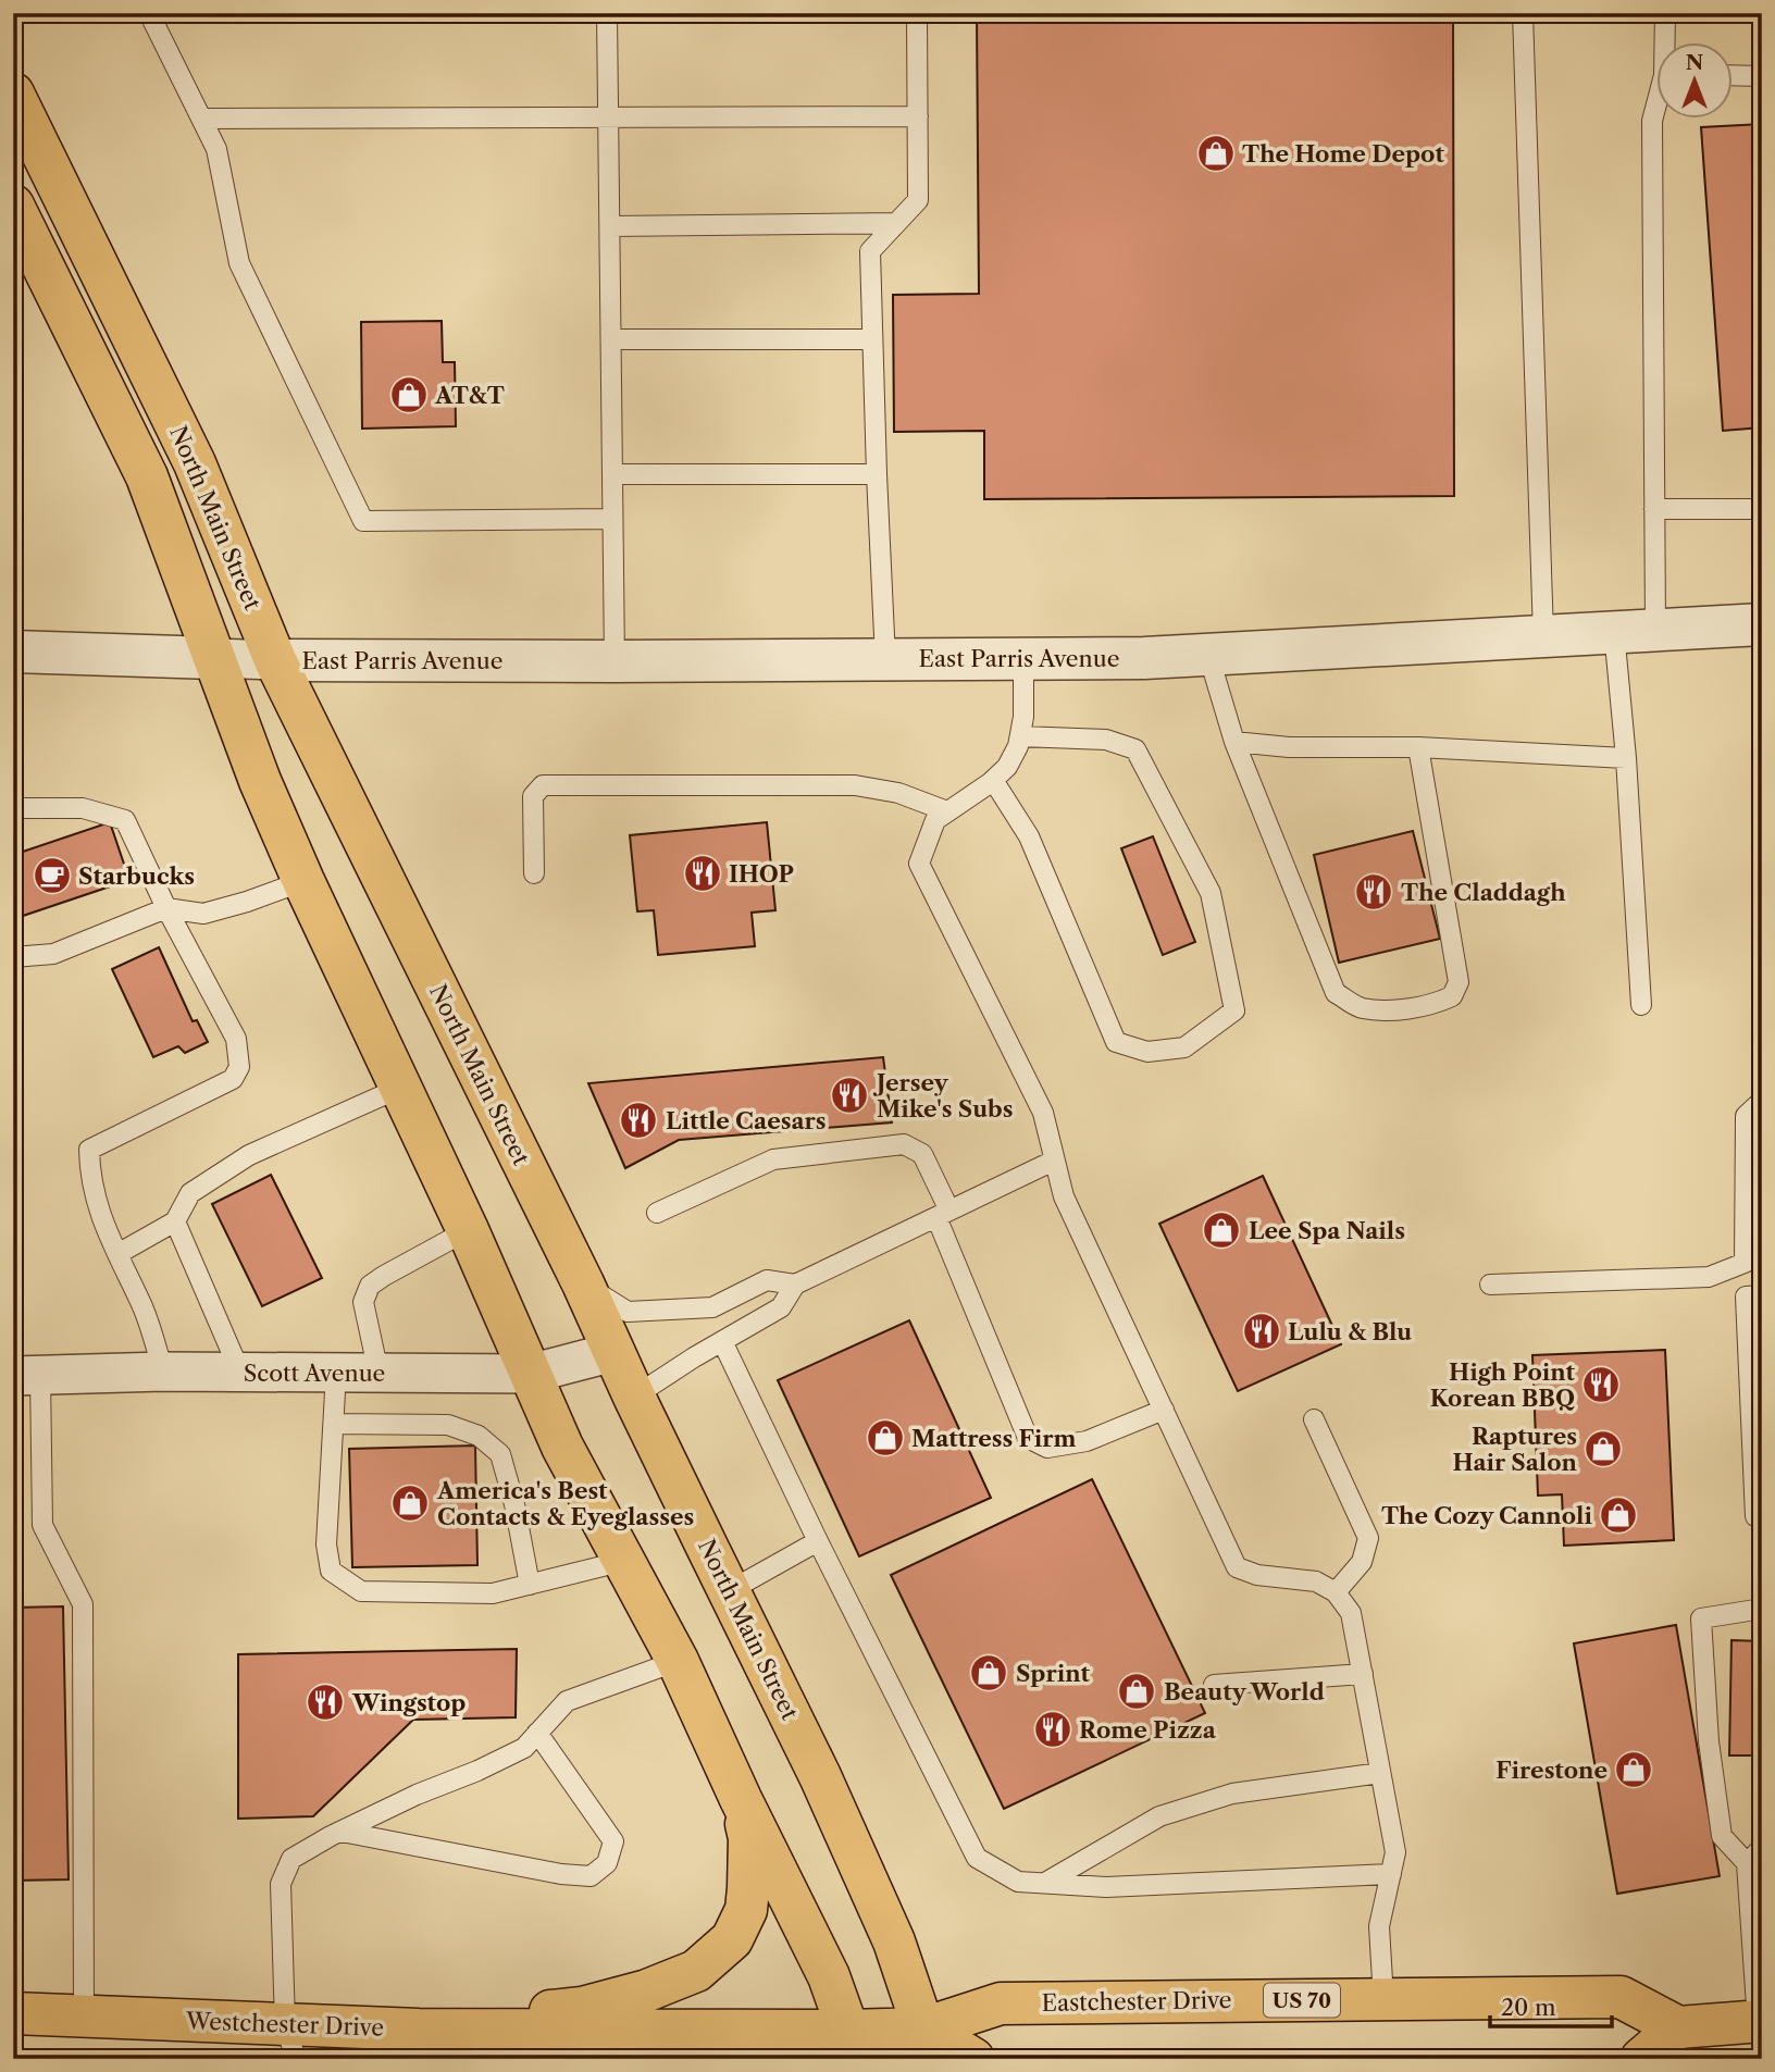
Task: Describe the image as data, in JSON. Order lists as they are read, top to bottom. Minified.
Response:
{"streets":{"main road":["North Main Street","US 70","Eastchester Drive","Westchester Drive"],"street":["East Parris Avenue","Scott Avenue"]},"crossings":[["North Main Street","East Parris Avenue"],["North Main Street","Scott Avenue"],["North Main Street","Eastchester Drive"],["North Main Street","Westchester Drive"],["Eastchester Drive","Westchester Drive"]],"places":{"shop":["The Home Depot","AT&T","Lee Spa Nails","Mattress Firm","Raptures Hair Salon","America's Best Contacts & Eyeglasses","The Cozy Cannoli","Sprint","Beauty World","Firestone"],"restaurant":["IHOP","The Claddagh","Jersey Mike's Subs","Little Caesars","Lulu & Blu","High Point Korean BBQ","Wingstop","Rome Pizza"],"cafe":["Starbucks"]},"scale_bar":"20 m","north":"top"}
